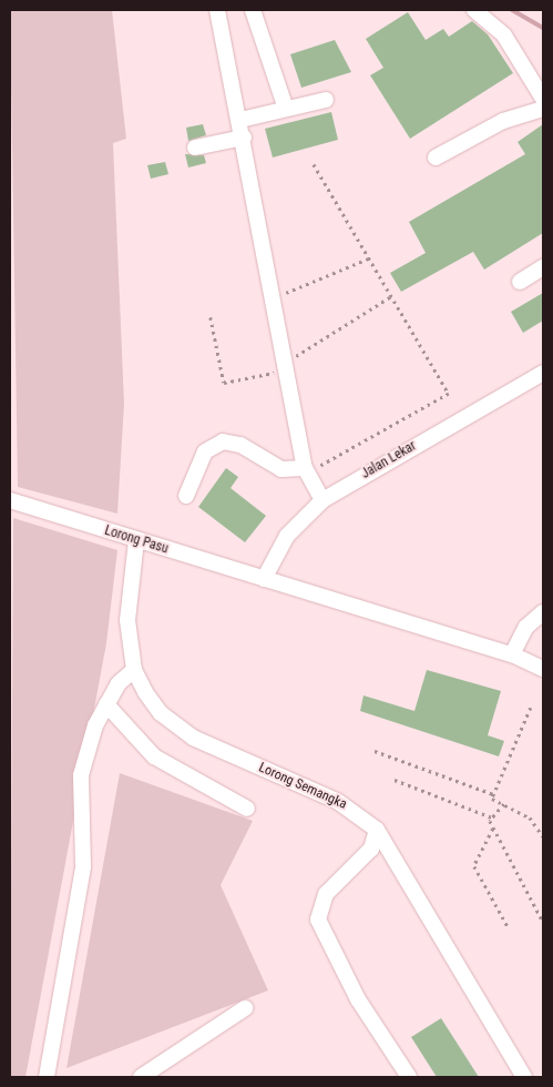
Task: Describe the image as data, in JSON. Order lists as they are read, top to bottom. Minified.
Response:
{"streets":{"street":["Jalan Lekar","Lorong Pasu","Lorong Semangka"]},"crossings":[["Jalan Lekar","Lorong Pasu"],["Lorong Pasu","Lorong Semangka"]]}
